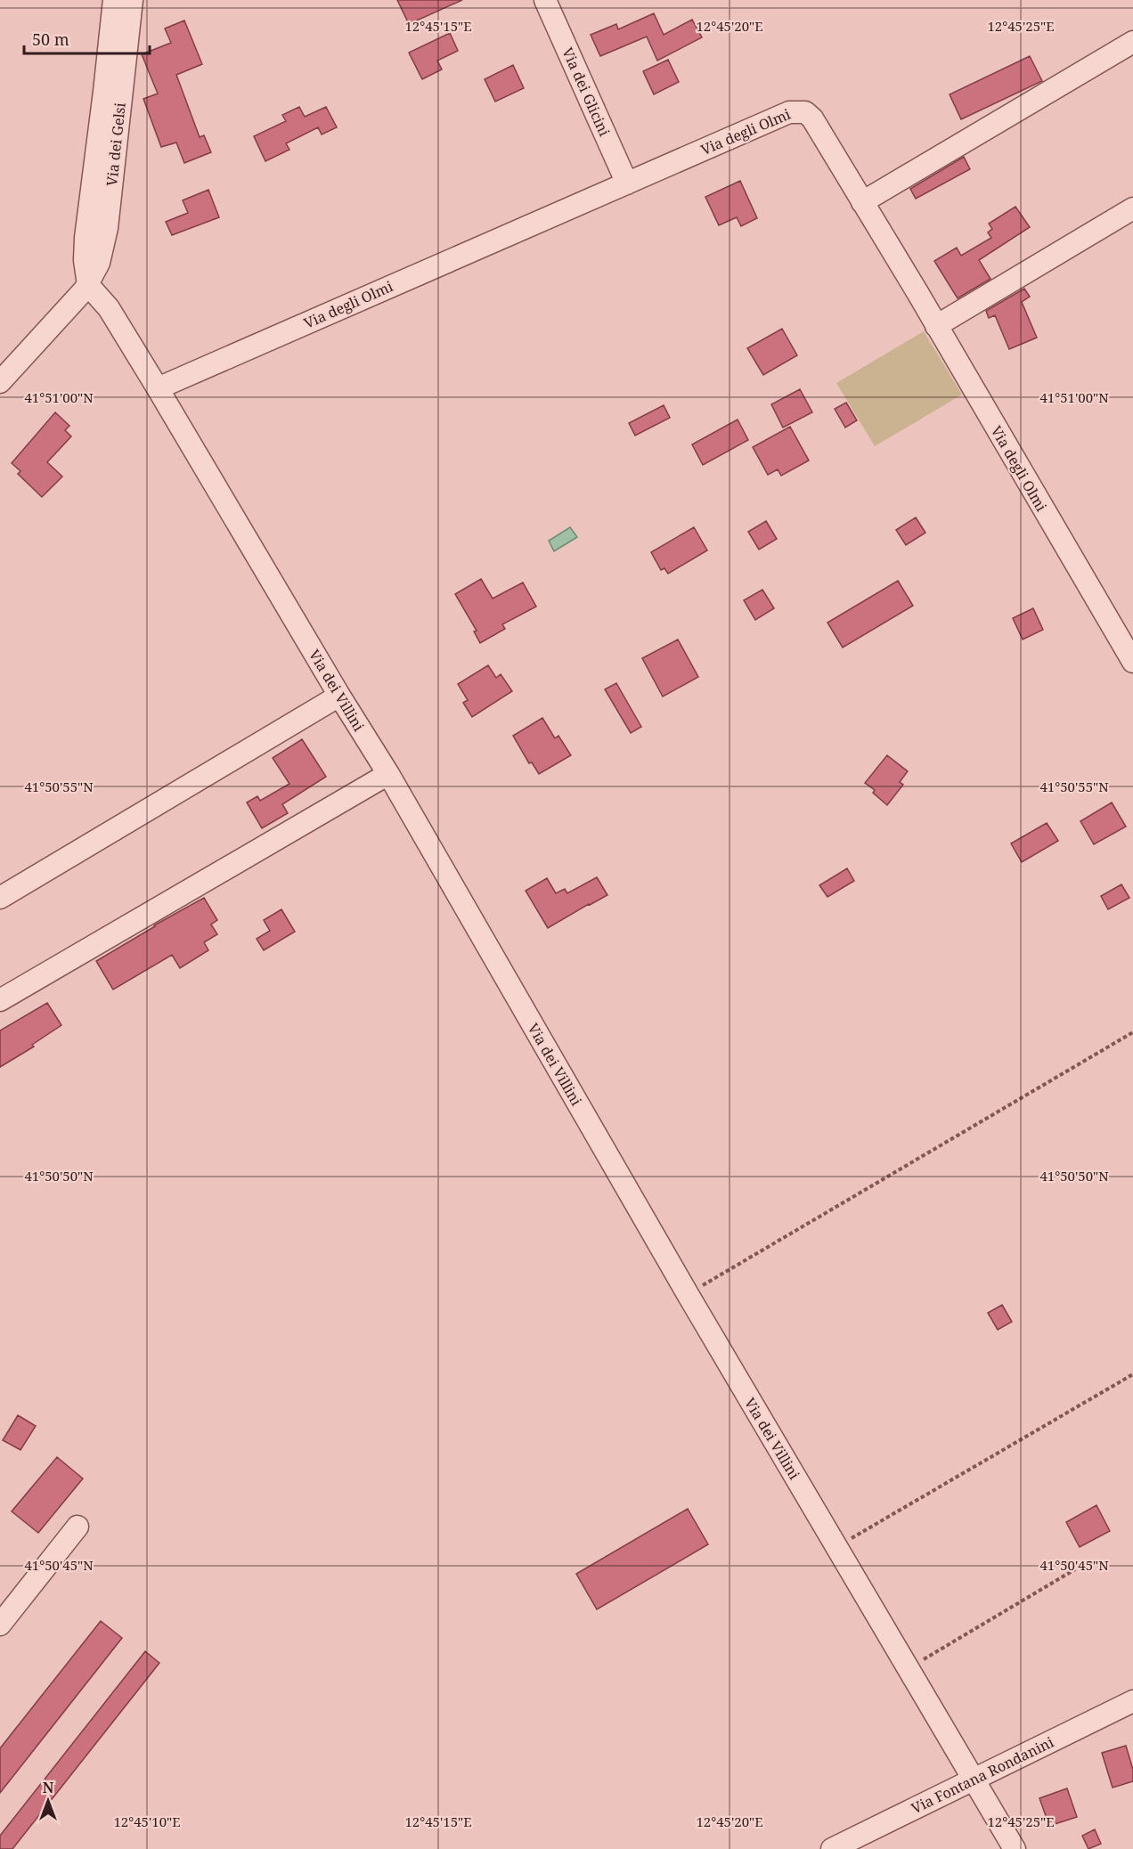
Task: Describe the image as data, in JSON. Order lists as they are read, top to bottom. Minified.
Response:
{"streets":{"street":["Via dei Glicini","Via degli Olmi","Via dei Gelsi","Via dei Villini","Via Fontana Rondanini"]},"crossings":[["Via dei Glicini","Via degli Olmi"],["Via degli Olmi","Via dei Villini"],["Via dei Gelsi","Via dei Villini"],["Via dei Villini","Via Fontana Rondanini"]],"scale_bar":"50 m","north":"top","coordinates":["12°45'15\"E","12°45'20\"E","12°45'25\"E","41°51'00\"N","41°50'55\"N","41°50'50\"N","41°50'45\"N","12°45'10\"E"]}
